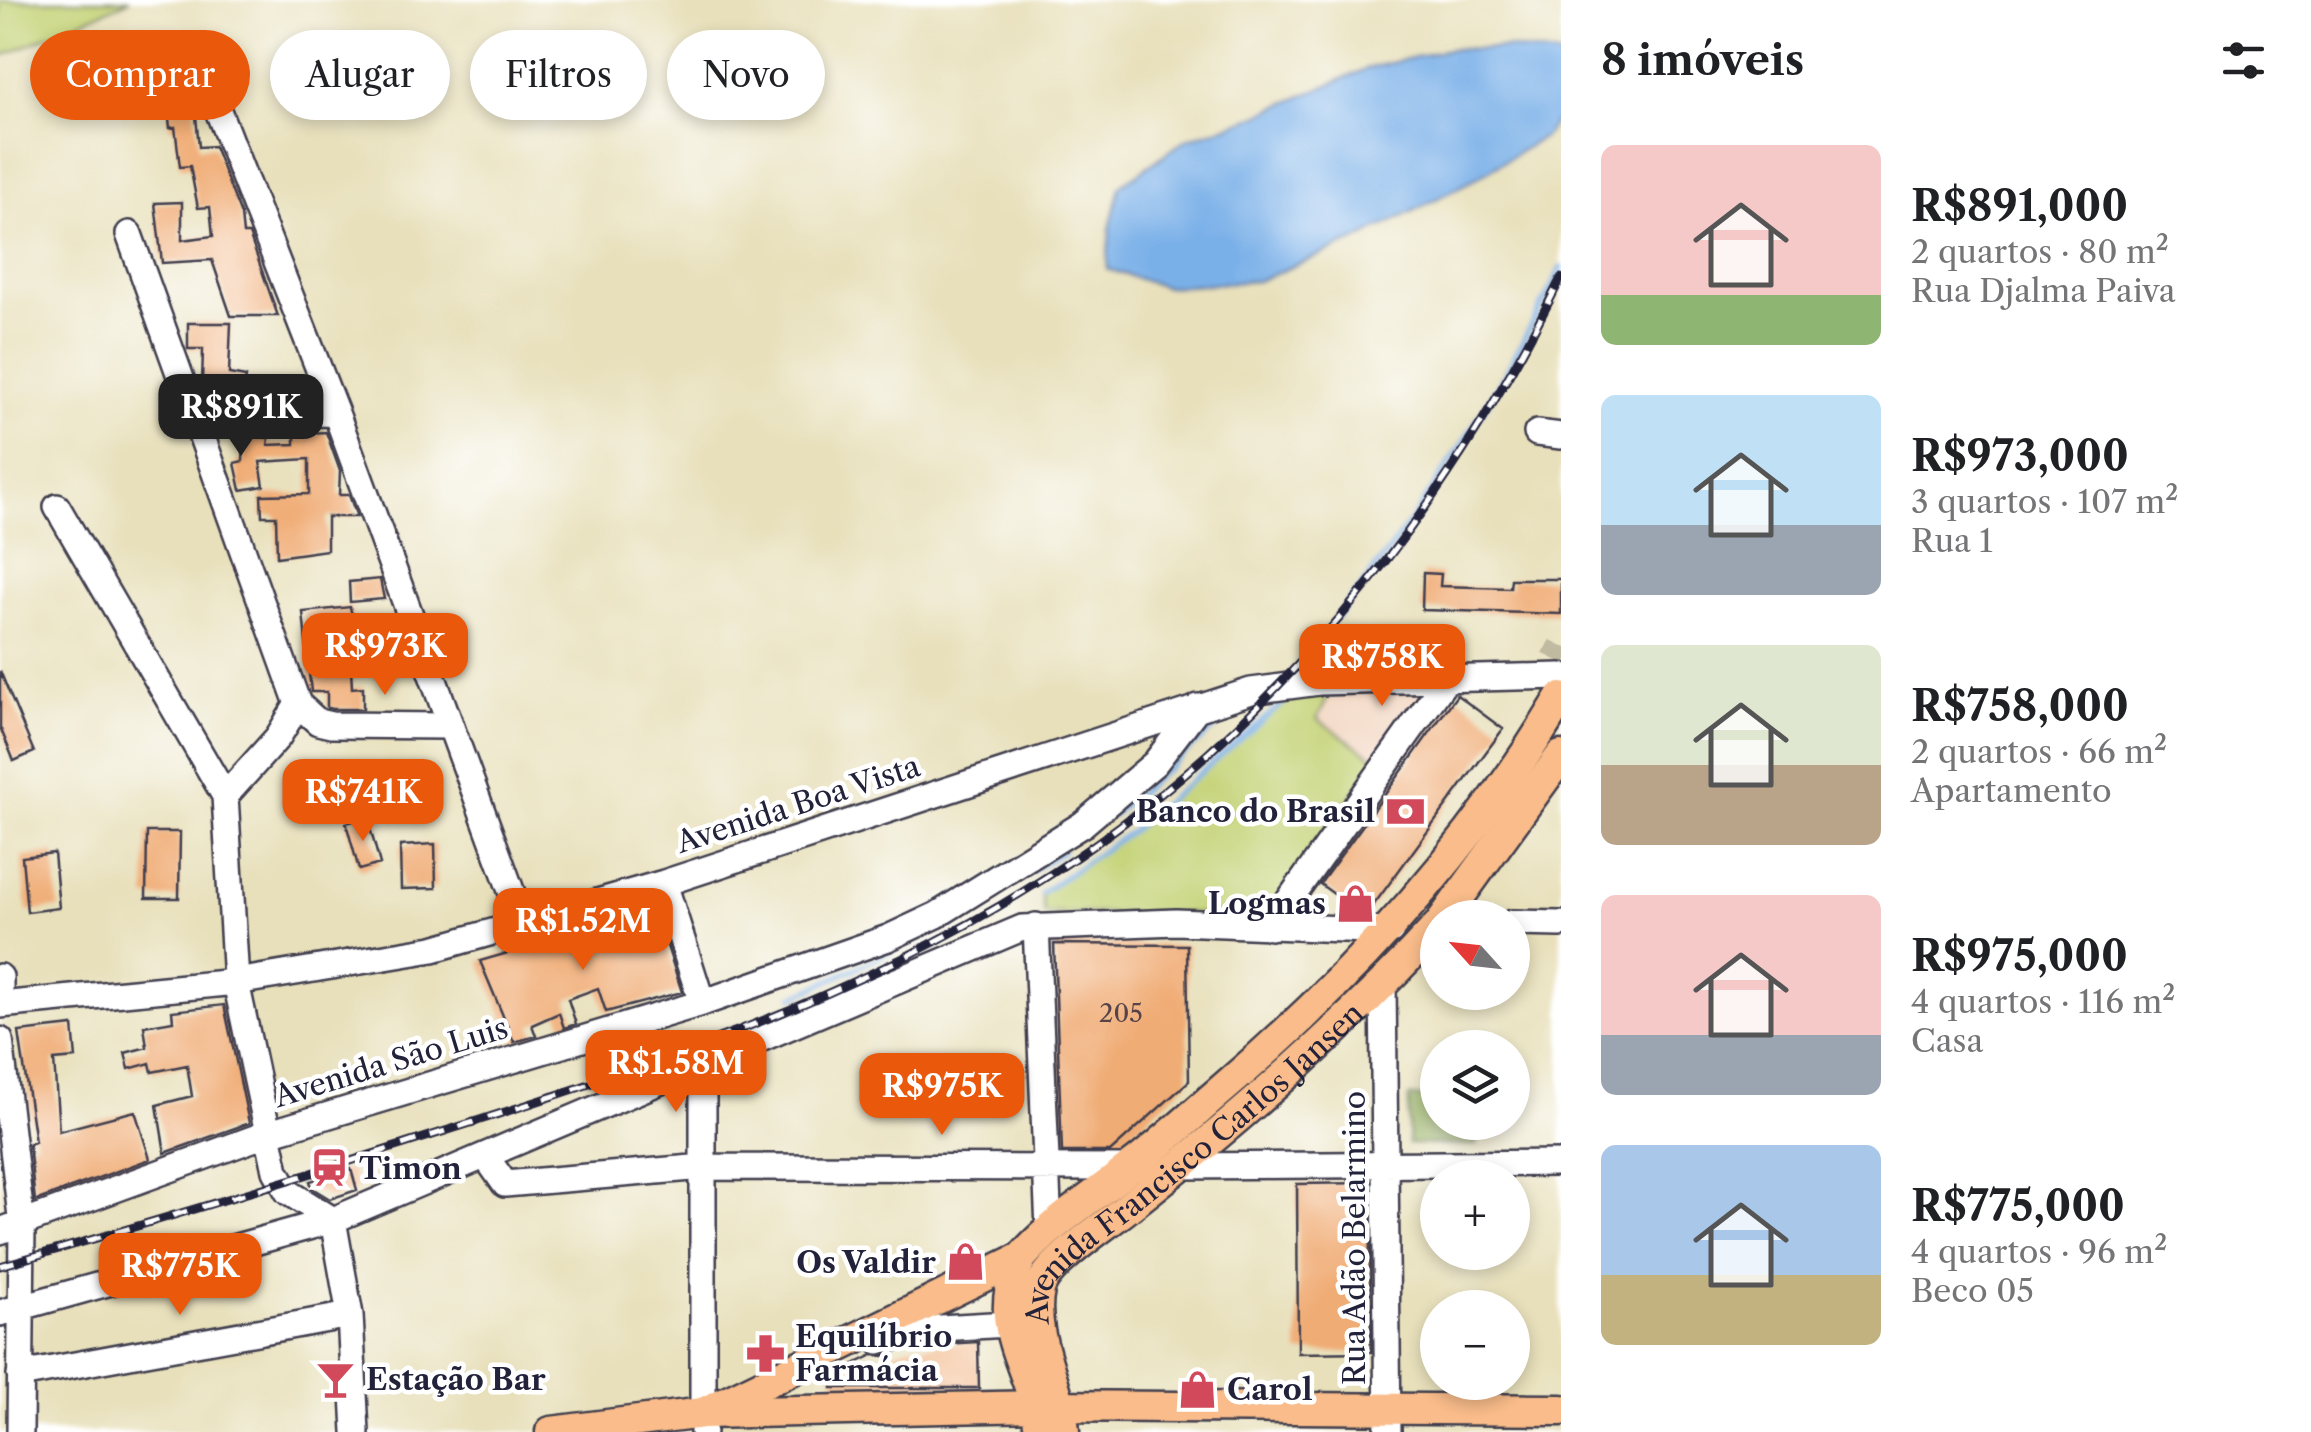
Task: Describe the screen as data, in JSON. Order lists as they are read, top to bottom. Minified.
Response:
{"streets":{"main road":["Avenida Francisco Carlos Jansen"],"street":["Avenida Boa Vista","Avenida São Luis","Rua Adão Belarmino"]},"crossings":[["Avenida Boa Vista","Avenida São Luis"],["Avenida Boa Vista","Avenida Francisco Carlos Jansen"],["Avenida Francisco Carlos Jansen","Rua Adão Belarmino"]],"places":{"bank":["Banco do Brasil"],"shop":["Logmas","Os Valdir","Carol"],"station":["Timon"],"pharmacy":["Equilíbrio Farmácia"],"bar":["Estação Bar"]},"house_numbers":["205"],"north":"top left","page":{"heading":"8 imóveis","chip":["Comprar","Alugar","Filtros","Novo"],"list":[{"name":"R$891,000","note":"2 quartos · 80 m² · Rua Djalma Paiva"},{"name":"R$973,000","note":"3 quartos · 107 m² · Rua 1"},{"name":"R$758,000","note":"2 quartos · 66 m² · Apartamento"},{"name":"R$975,000","note":"4 quartos · 116 m² · Casa"},{"name":"R$775,000","note":"4 quartos · 96 m² · Beco 05"}],"price":["R$891K","R$973K","R$758K","R$741K","R$1.52M","R$1.58M","R$975K","R$775K"],"map_buttons":["+","−"]}}
